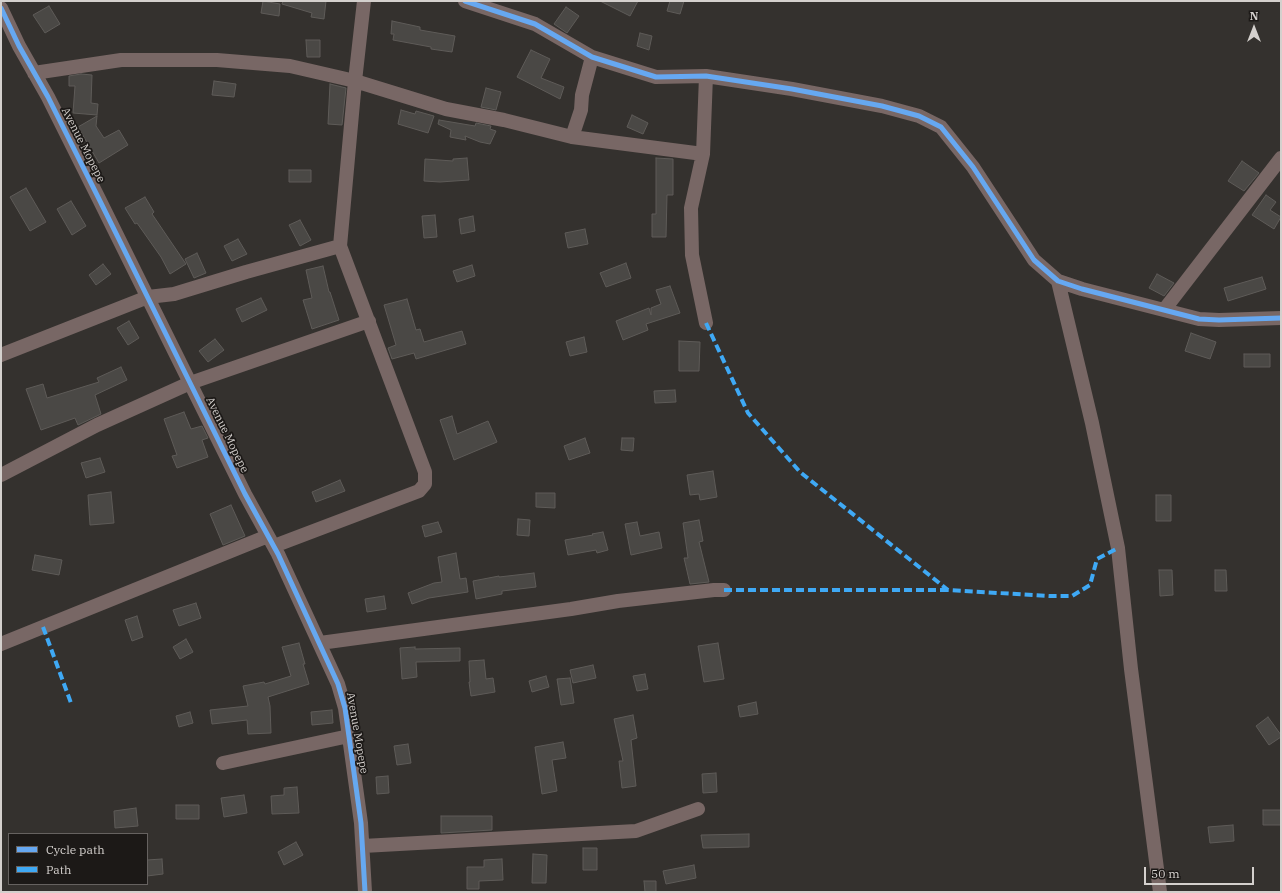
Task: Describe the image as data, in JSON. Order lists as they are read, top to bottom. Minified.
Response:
{"streets":{"street":["Avenue Mopepe"]},"legend":["Cycle path","Path"],"scale_bar":"50 m","north":"top"}
